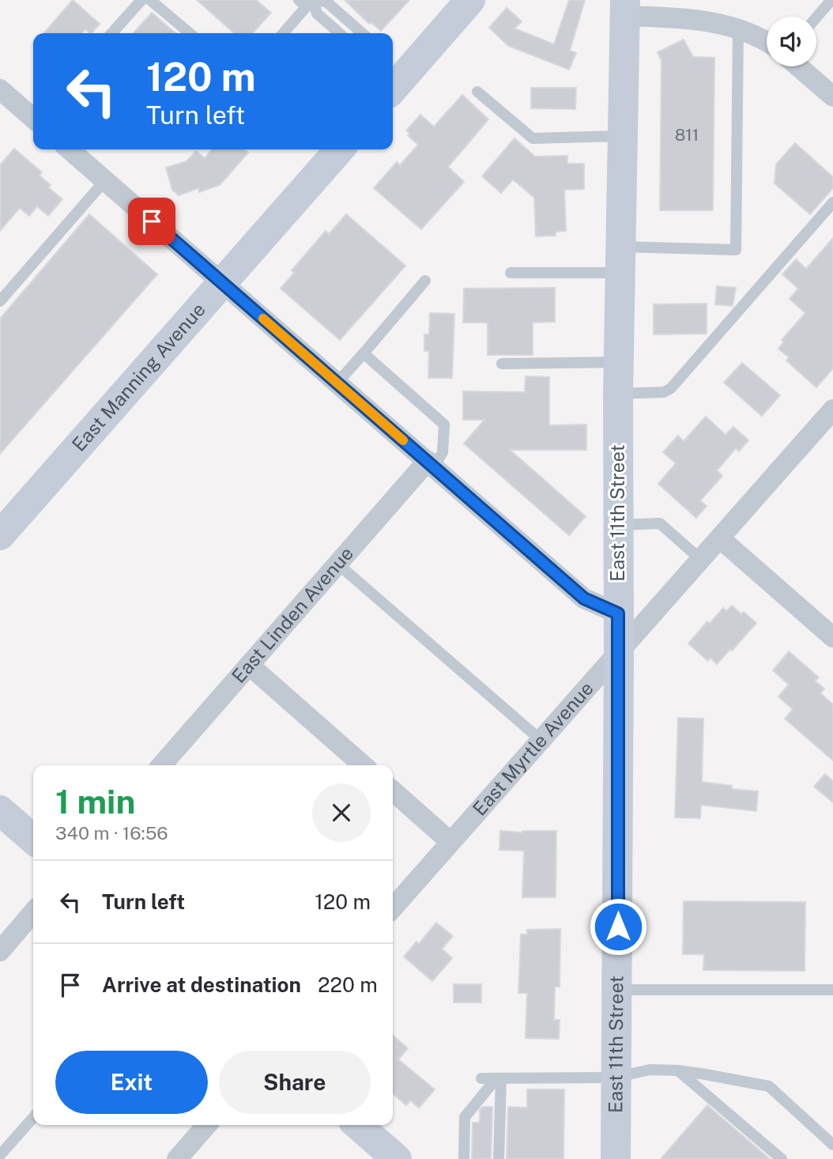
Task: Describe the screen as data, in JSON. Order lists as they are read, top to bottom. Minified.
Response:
{"streets":{"main road":["East Manning Avenue","East 11th Street"],"street":["East Linden Avenue","East Myrtle Avenue"]},"crossings":[["East 11th Street","East Myrtle Avenue"]],"house_numbers":["811"],"page":{"turn":["120 m","Turn left"],"heading":["1 min","340 m · 16:56"],"list":[{"name":"Turn left","value":"120 m"},{"name":"Arrive at destination","value":"220 m"}],"buttons":["Exit","Share"]}}
